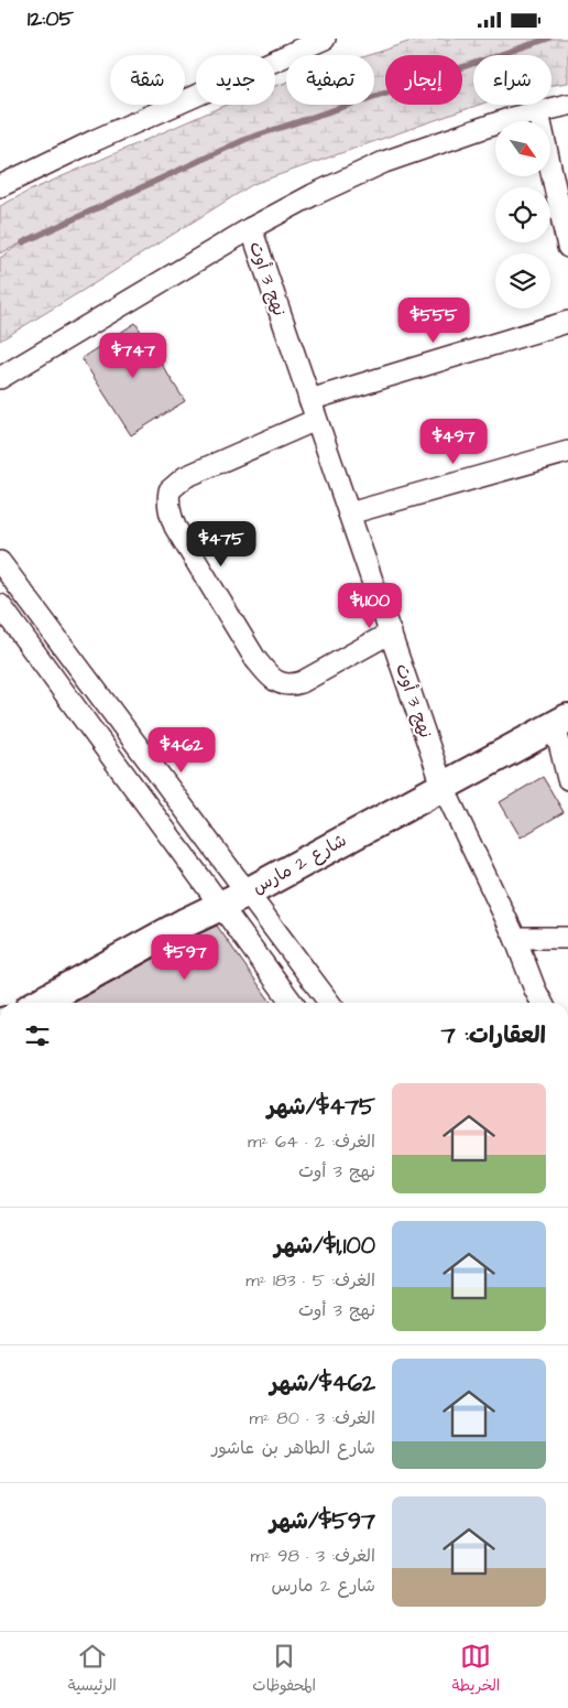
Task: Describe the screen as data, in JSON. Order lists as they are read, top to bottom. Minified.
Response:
{"streets":{"street":["نهج 3 أوت","شارع 2 مارس"]},"crossings":[["نهج 3 أوت","شارع 2 مارس"]],"north":"bottom right","page":{"status":"12:05","chip":["شراء","إيجار","تصفية","جديد","شقة"],"price":["$555","$747","$497","$475","$1,100","$462","$597"],"heading":"العقارات: 7","list":[{"name":"$475/شهر","note":"الغرف: 2 · 64 m² · نهج 3 أوت"},{"name":"$1,100/شهر","note":"الغرف: 5 · 183 m² · نهج 3 أوت"},{"name":"$462/شهر","note":"الغرف: 3 · 80 m² · شارع الطاهر بن عاشور"},{"name":"$597/شهر","note":"الغرف: 3 · 98 m² · شارع 2 مارس"}],"tabs":["الخريطة","المحفوظات","الرئيسية"]}}
